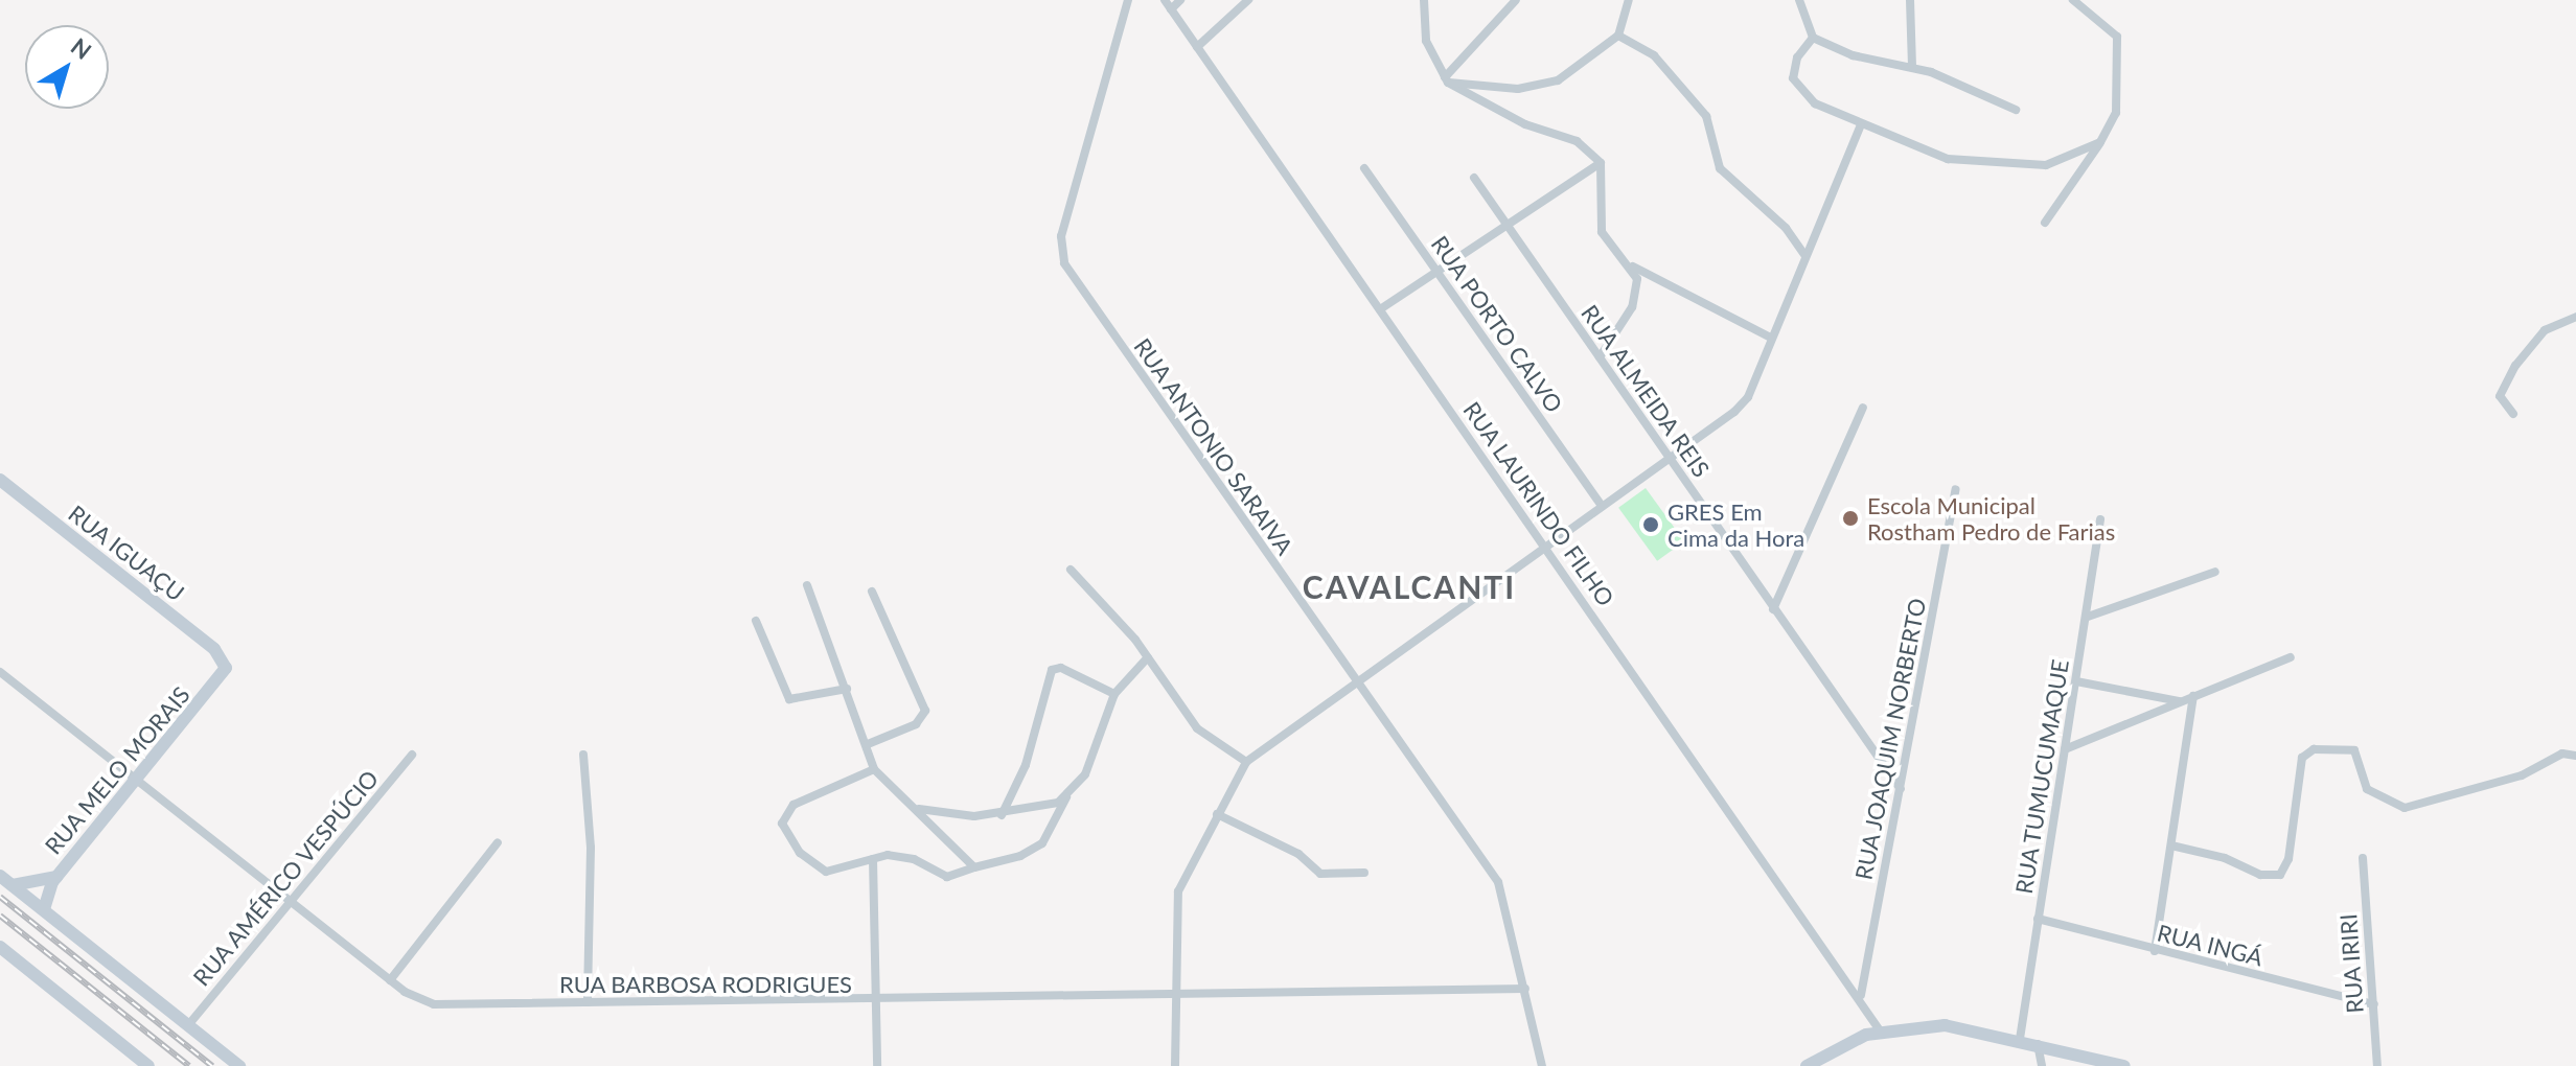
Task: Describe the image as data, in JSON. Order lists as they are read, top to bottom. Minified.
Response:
{"streets":{"street":["RUA PORTO CALVO","RUA ALMEIDA REIS","RUA ANTONIO SARAIVA","RUA LAURINDO FILHO","RUA IGUAÇU","RUA JOAQUIM NORBERTO","RUA MELO MORAIS","RUA TUMUCUMAQUE","RUA AMÉRICO VESPÚCIO","RUA INGÁ","RUA IRIRI","RUA BARBOSA RODRIGUES"]},"crossings":[["RUA ALMEIDA REIS","RUA JOAQUIM NORBERTO"],["RUA ANTONIO SARAIVA","RUA BARBOSA RODRIGUES"],["RUA LAURINDO FILHO","RUA JOAQUIM NORBERTO"],["RUA IGUAÇU","RUA MELO MORAIS"],["RUA MELO MORAIS","RUA BARBOSA RODRIGUES"],["RUA TUMUCUMAQUE","RUA INGÁ"],["RUA AMÉRICO VESPÚCIO","RUA BARBOSA RODRIGUES"],["RUA INGÁ","RUA IRIRI"]],"districts":["CAVALCANTI"],"places":["Escola Municipal Rostham Pedro de Farias","GRES Em Cima da Hora"],"north":"top right"}
